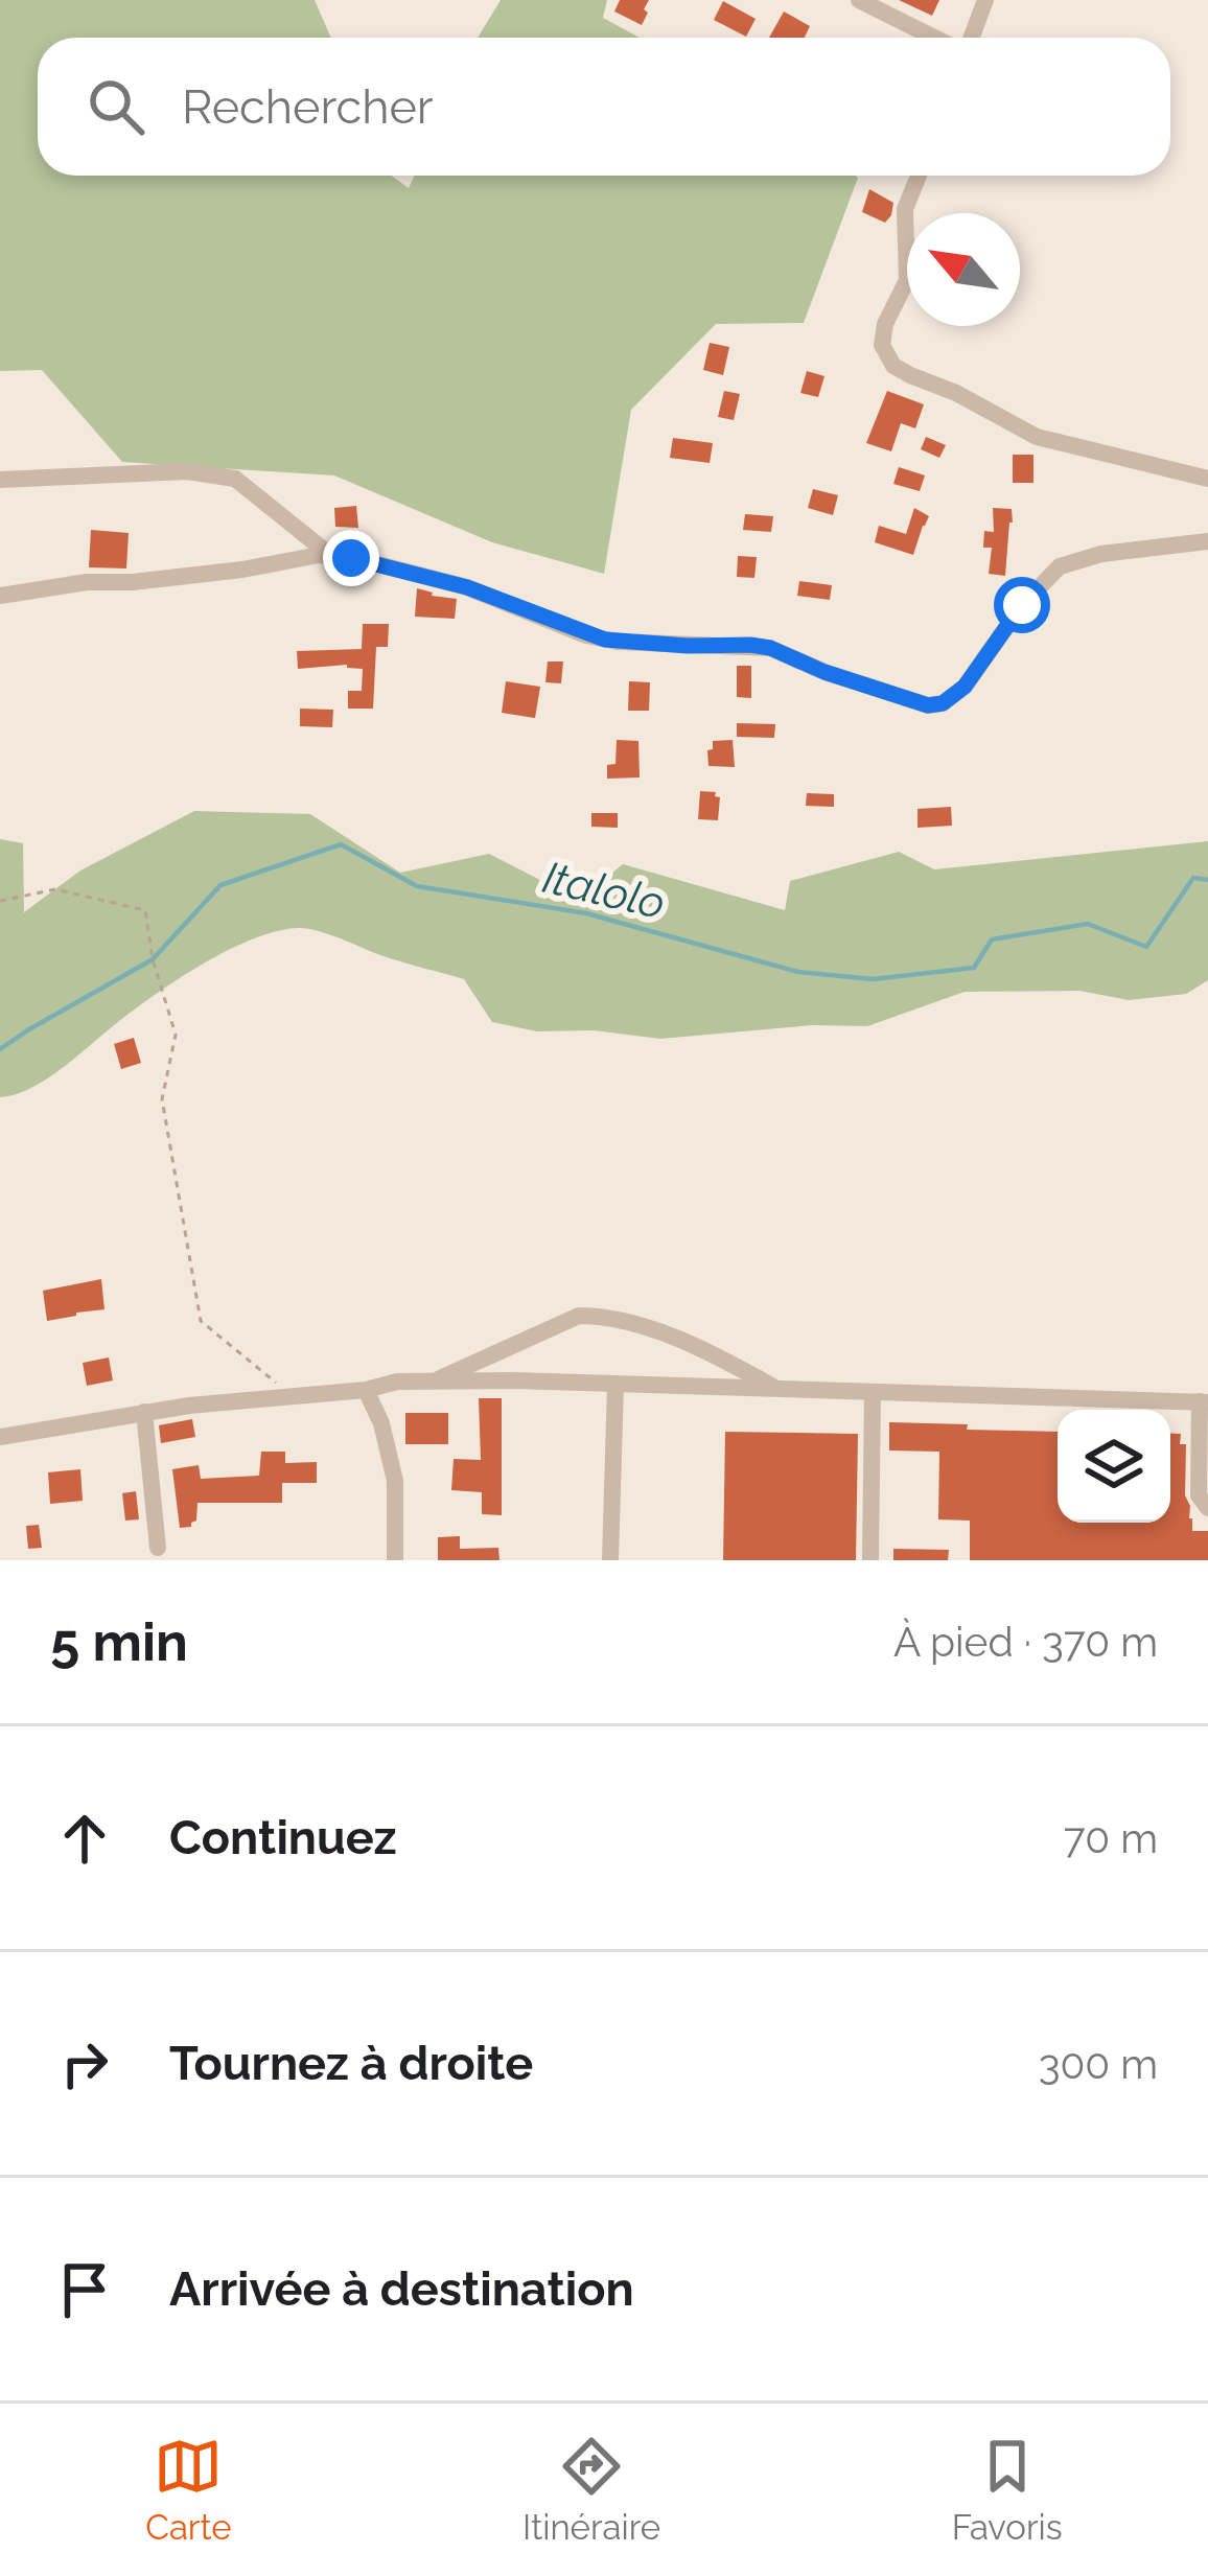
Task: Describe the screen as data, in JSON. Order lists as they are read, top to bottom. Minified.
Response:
{"water":["Italolo"],"north":"top left","page":{"search":"Rechercher","heading":["5 min","À pied · 370 m"],"list":[["Continuez","70 m"],["Tournez à droite","300 m"],"Arrivée à destination"],"nav":["Carte","Itinéraire","Favoris"]}}
